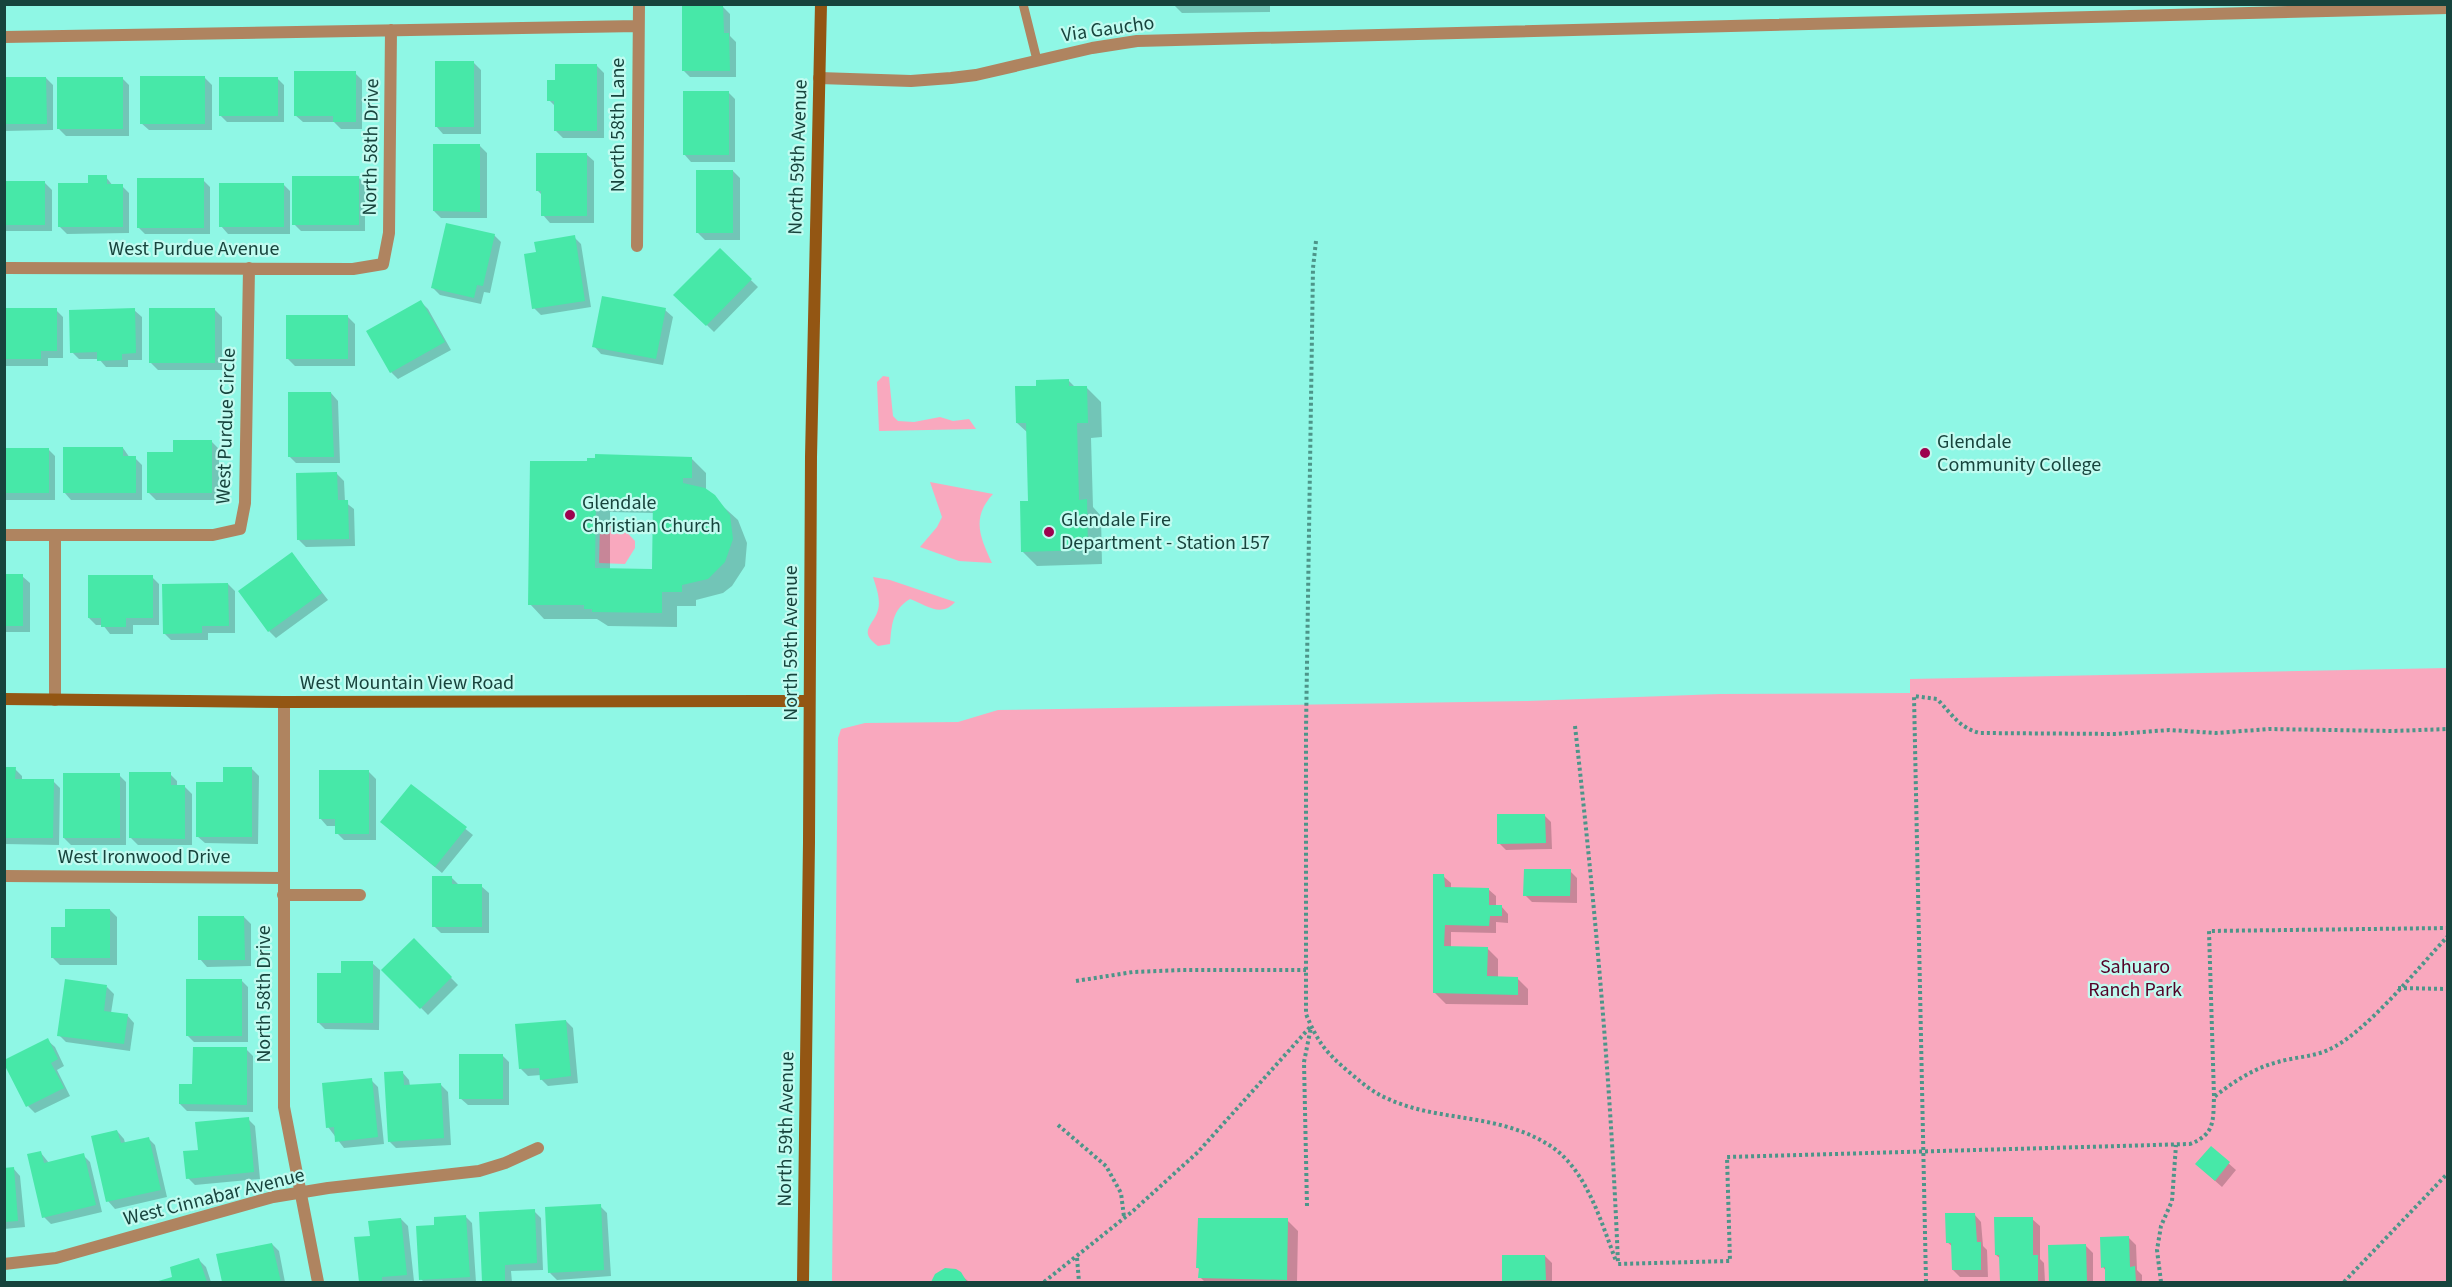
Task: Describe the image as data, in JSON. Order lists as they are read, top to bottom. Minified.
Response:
{"streets":{"main road":["North 59th Avenue","West Mountain View Road"],"street":["Via Gaucho","North 58th Lane","North 58th Drive","West Purdue Avenue","West Purdue Circle","West Ironwood Drive","West Cinnabar Avenue"]},"crossings":[["Via Gaucho","North 59th Avenue"],["North 58th Drive","West Purdue Avenue"],["North 58th Drive","West Mountain View Road"],["North 58th Drive","West Ironwood Drive"],["North 58th Drive","West Cinnabar Avenue"],["North 59th Avenue","West Mountain View Road"],["West Purdue Avenue","West Purdue Circle"]],"parks":["Sahuaro Ranch Park"],"places":["Glendale Community College","Glendale Christian Church","Glendale Fire Department - Station 157"]}
